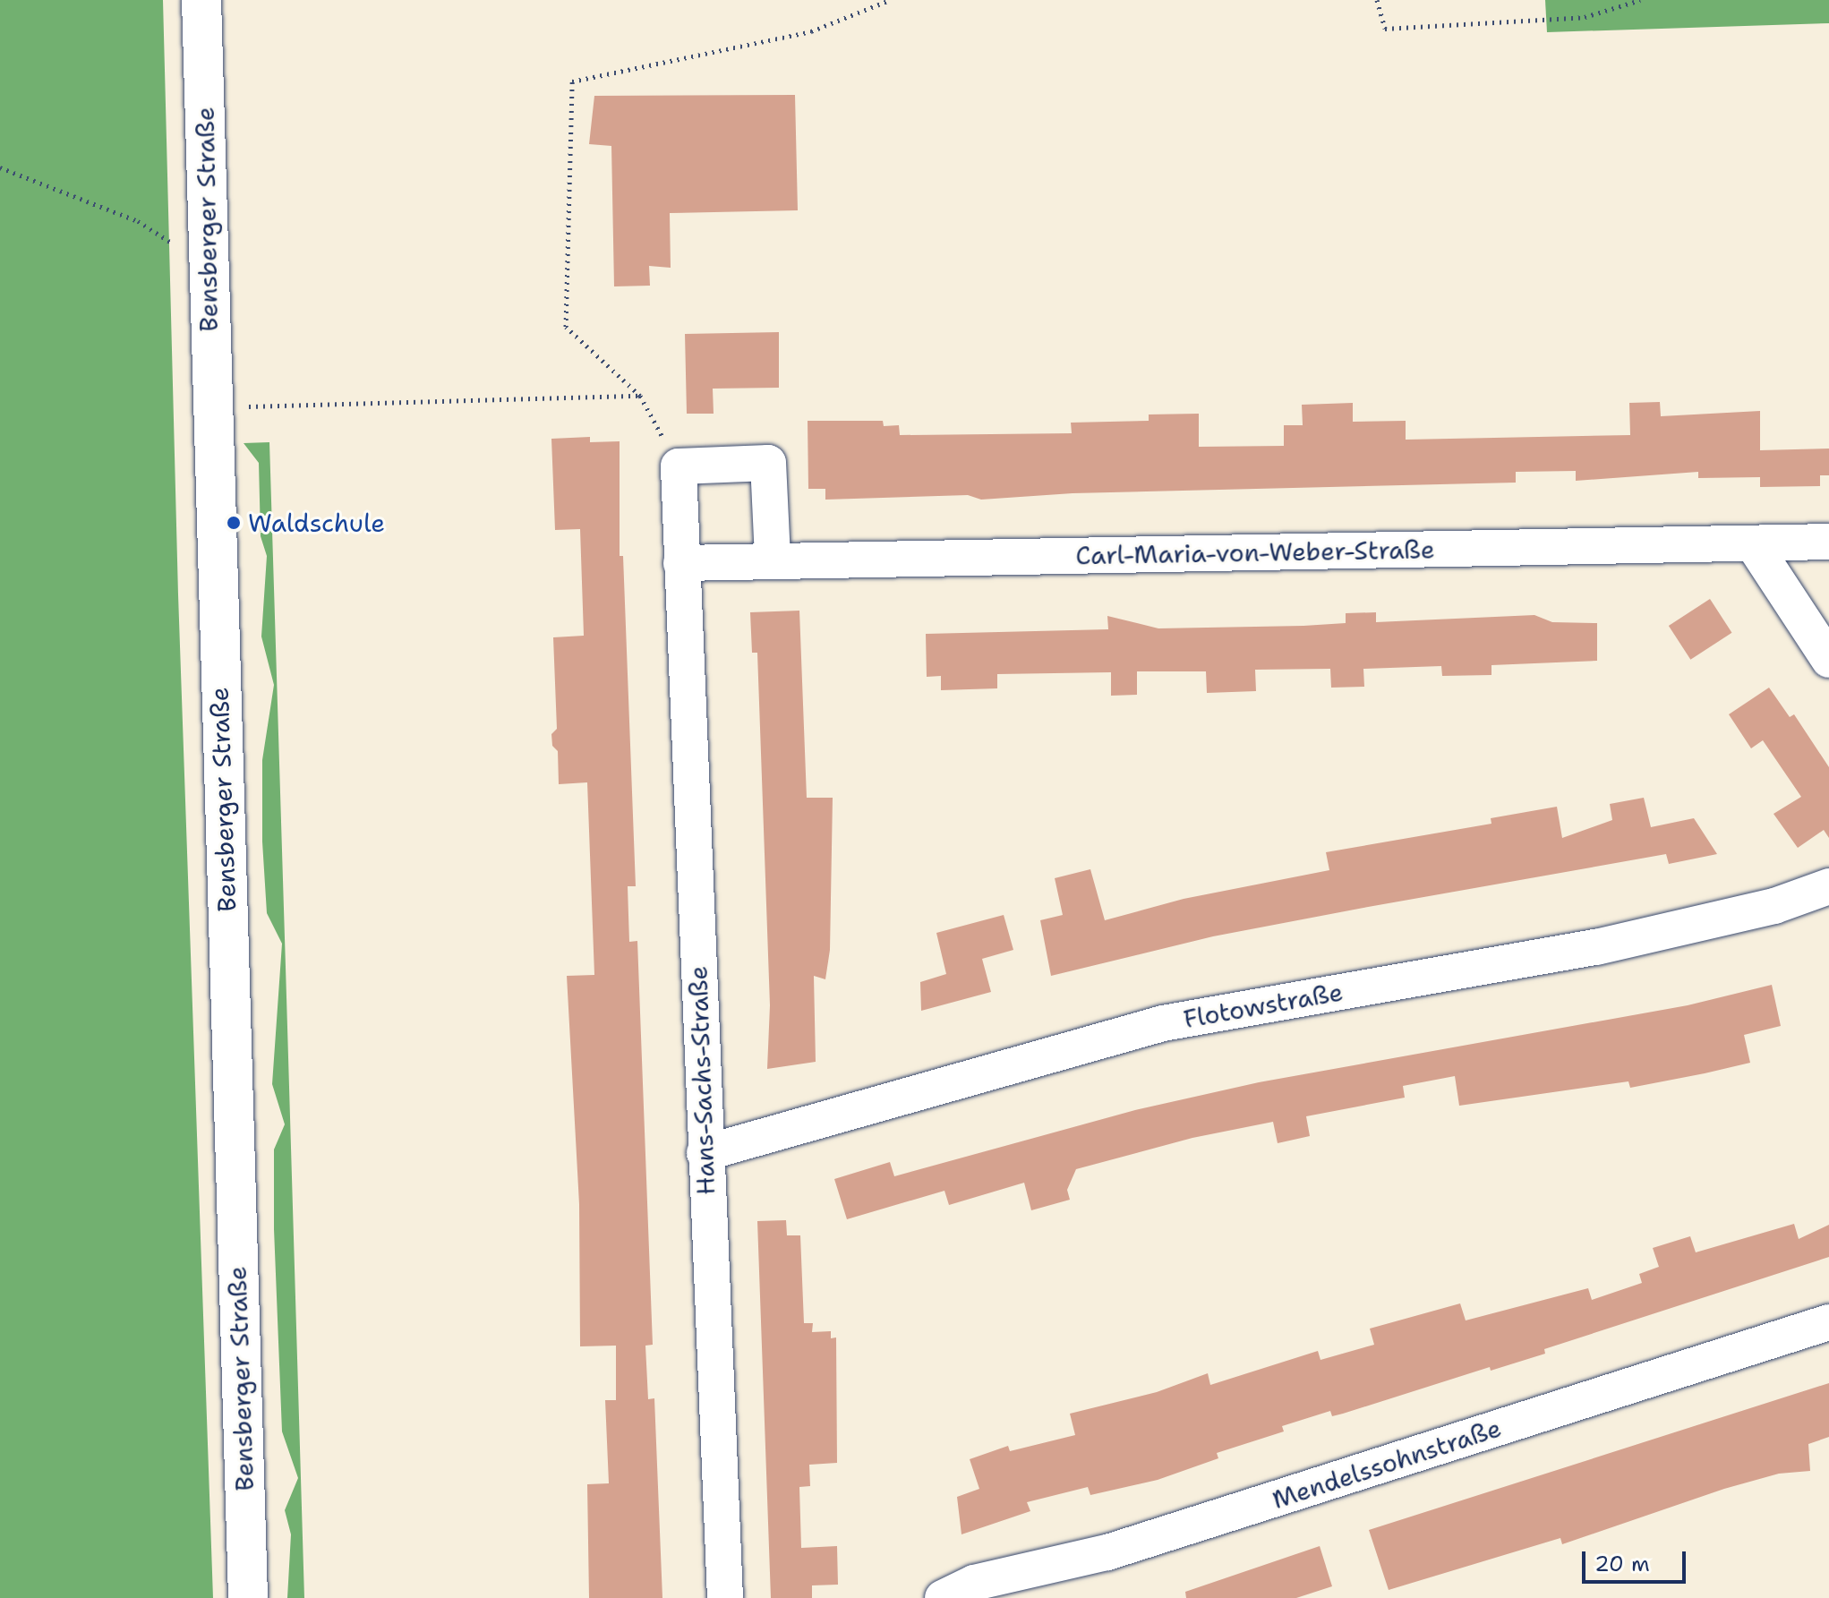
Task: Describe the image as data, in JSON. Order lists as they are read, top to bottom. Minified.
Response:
{"streets":{"main road":["Bensberger Straße"],"street":["Carl-Maria-von-Weber-Straße","Flotowstraße","Hans-Sachs-Straße","Mendelssohnstraße"]},"crossings":[["Carl-Maria-von-Weber-Straße","Hans-Sachs-Straße"],["Flotowstraße","Hans-Sachs-Straße"]],"places":["Waldschule"],"scale_bar":"20 m"}
